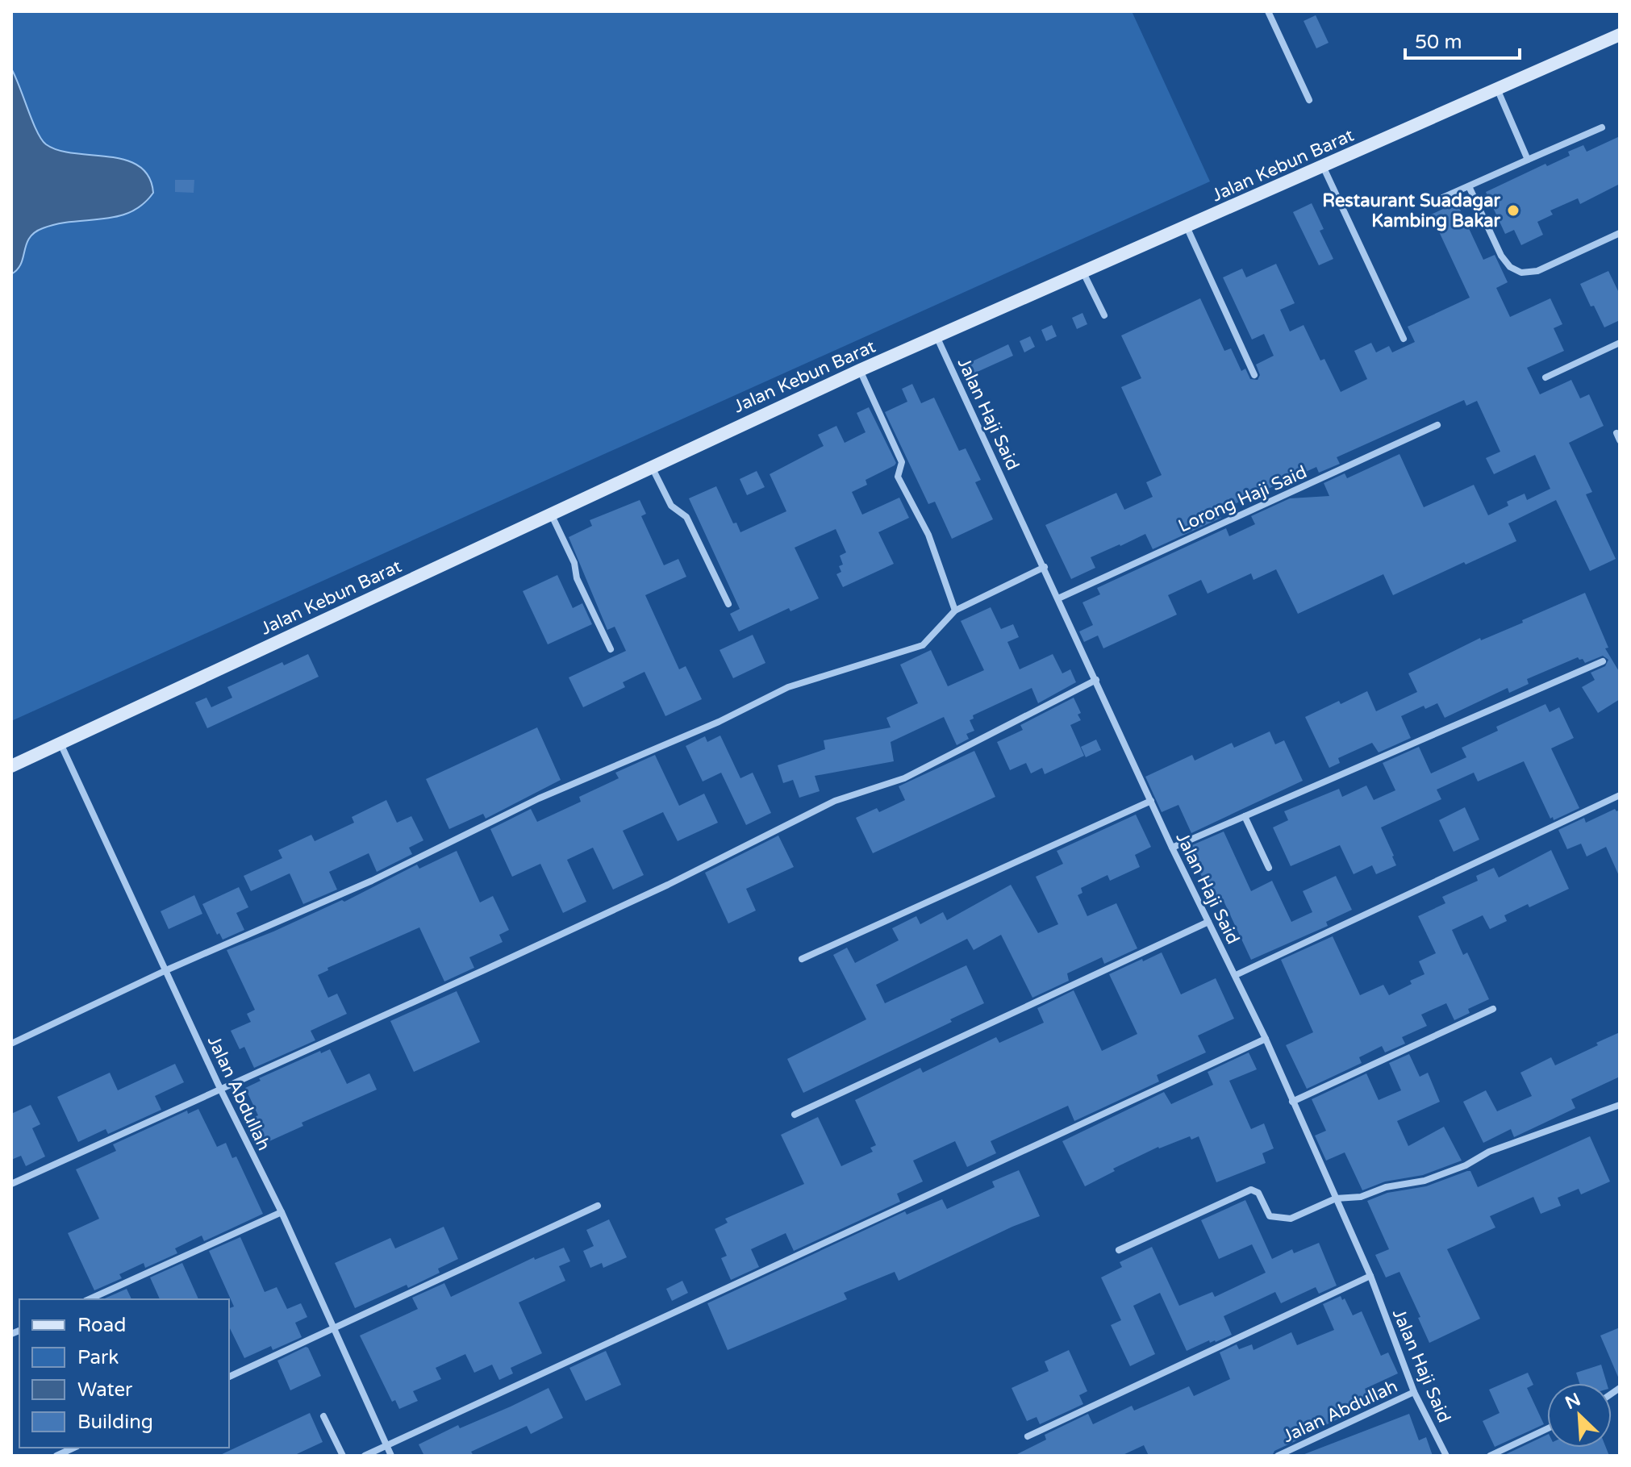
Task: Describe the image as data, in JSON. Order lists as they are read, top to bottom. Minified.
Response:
{"streets":{"main road":["Jalan Kebun Barat"],"street":["Jalan Haji Said","Lorong Haji Said","Jalan Abdullah"]},"crossings":[["Jalan Kebun Barat","Jalan Haji Said"],["Jalan Kebun Barat","Jalan Abdullah"],["Jalan Haji Said","Lorong Haji Said"],["Jalan Haji Said","Jalan Abdullah"]],"places":["Restaurant Suadagar Kambing Bakar"],"legend":["Road","Park","Water","Building"],"scale_bar":"50 m","north":"top left"}
